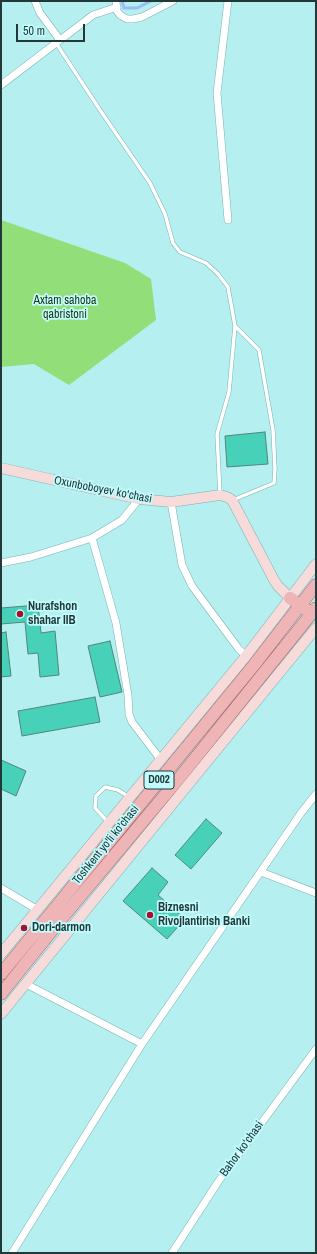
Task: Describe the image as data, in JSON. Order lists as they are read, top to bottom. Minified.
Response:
{"streets":{"main road":["D002","Toshkent yo'li ko'chasi"],"street":["Oxunboboyev ko‘chasi","Bahor ko‘chasi"]},"parks":["Axtam sahoba qabristoni"],"places":["Nurafshon shahar IIB","Biznesni Rivojlantirish Banki","Dori-darmon"],"scale_bar":"50 m"}
